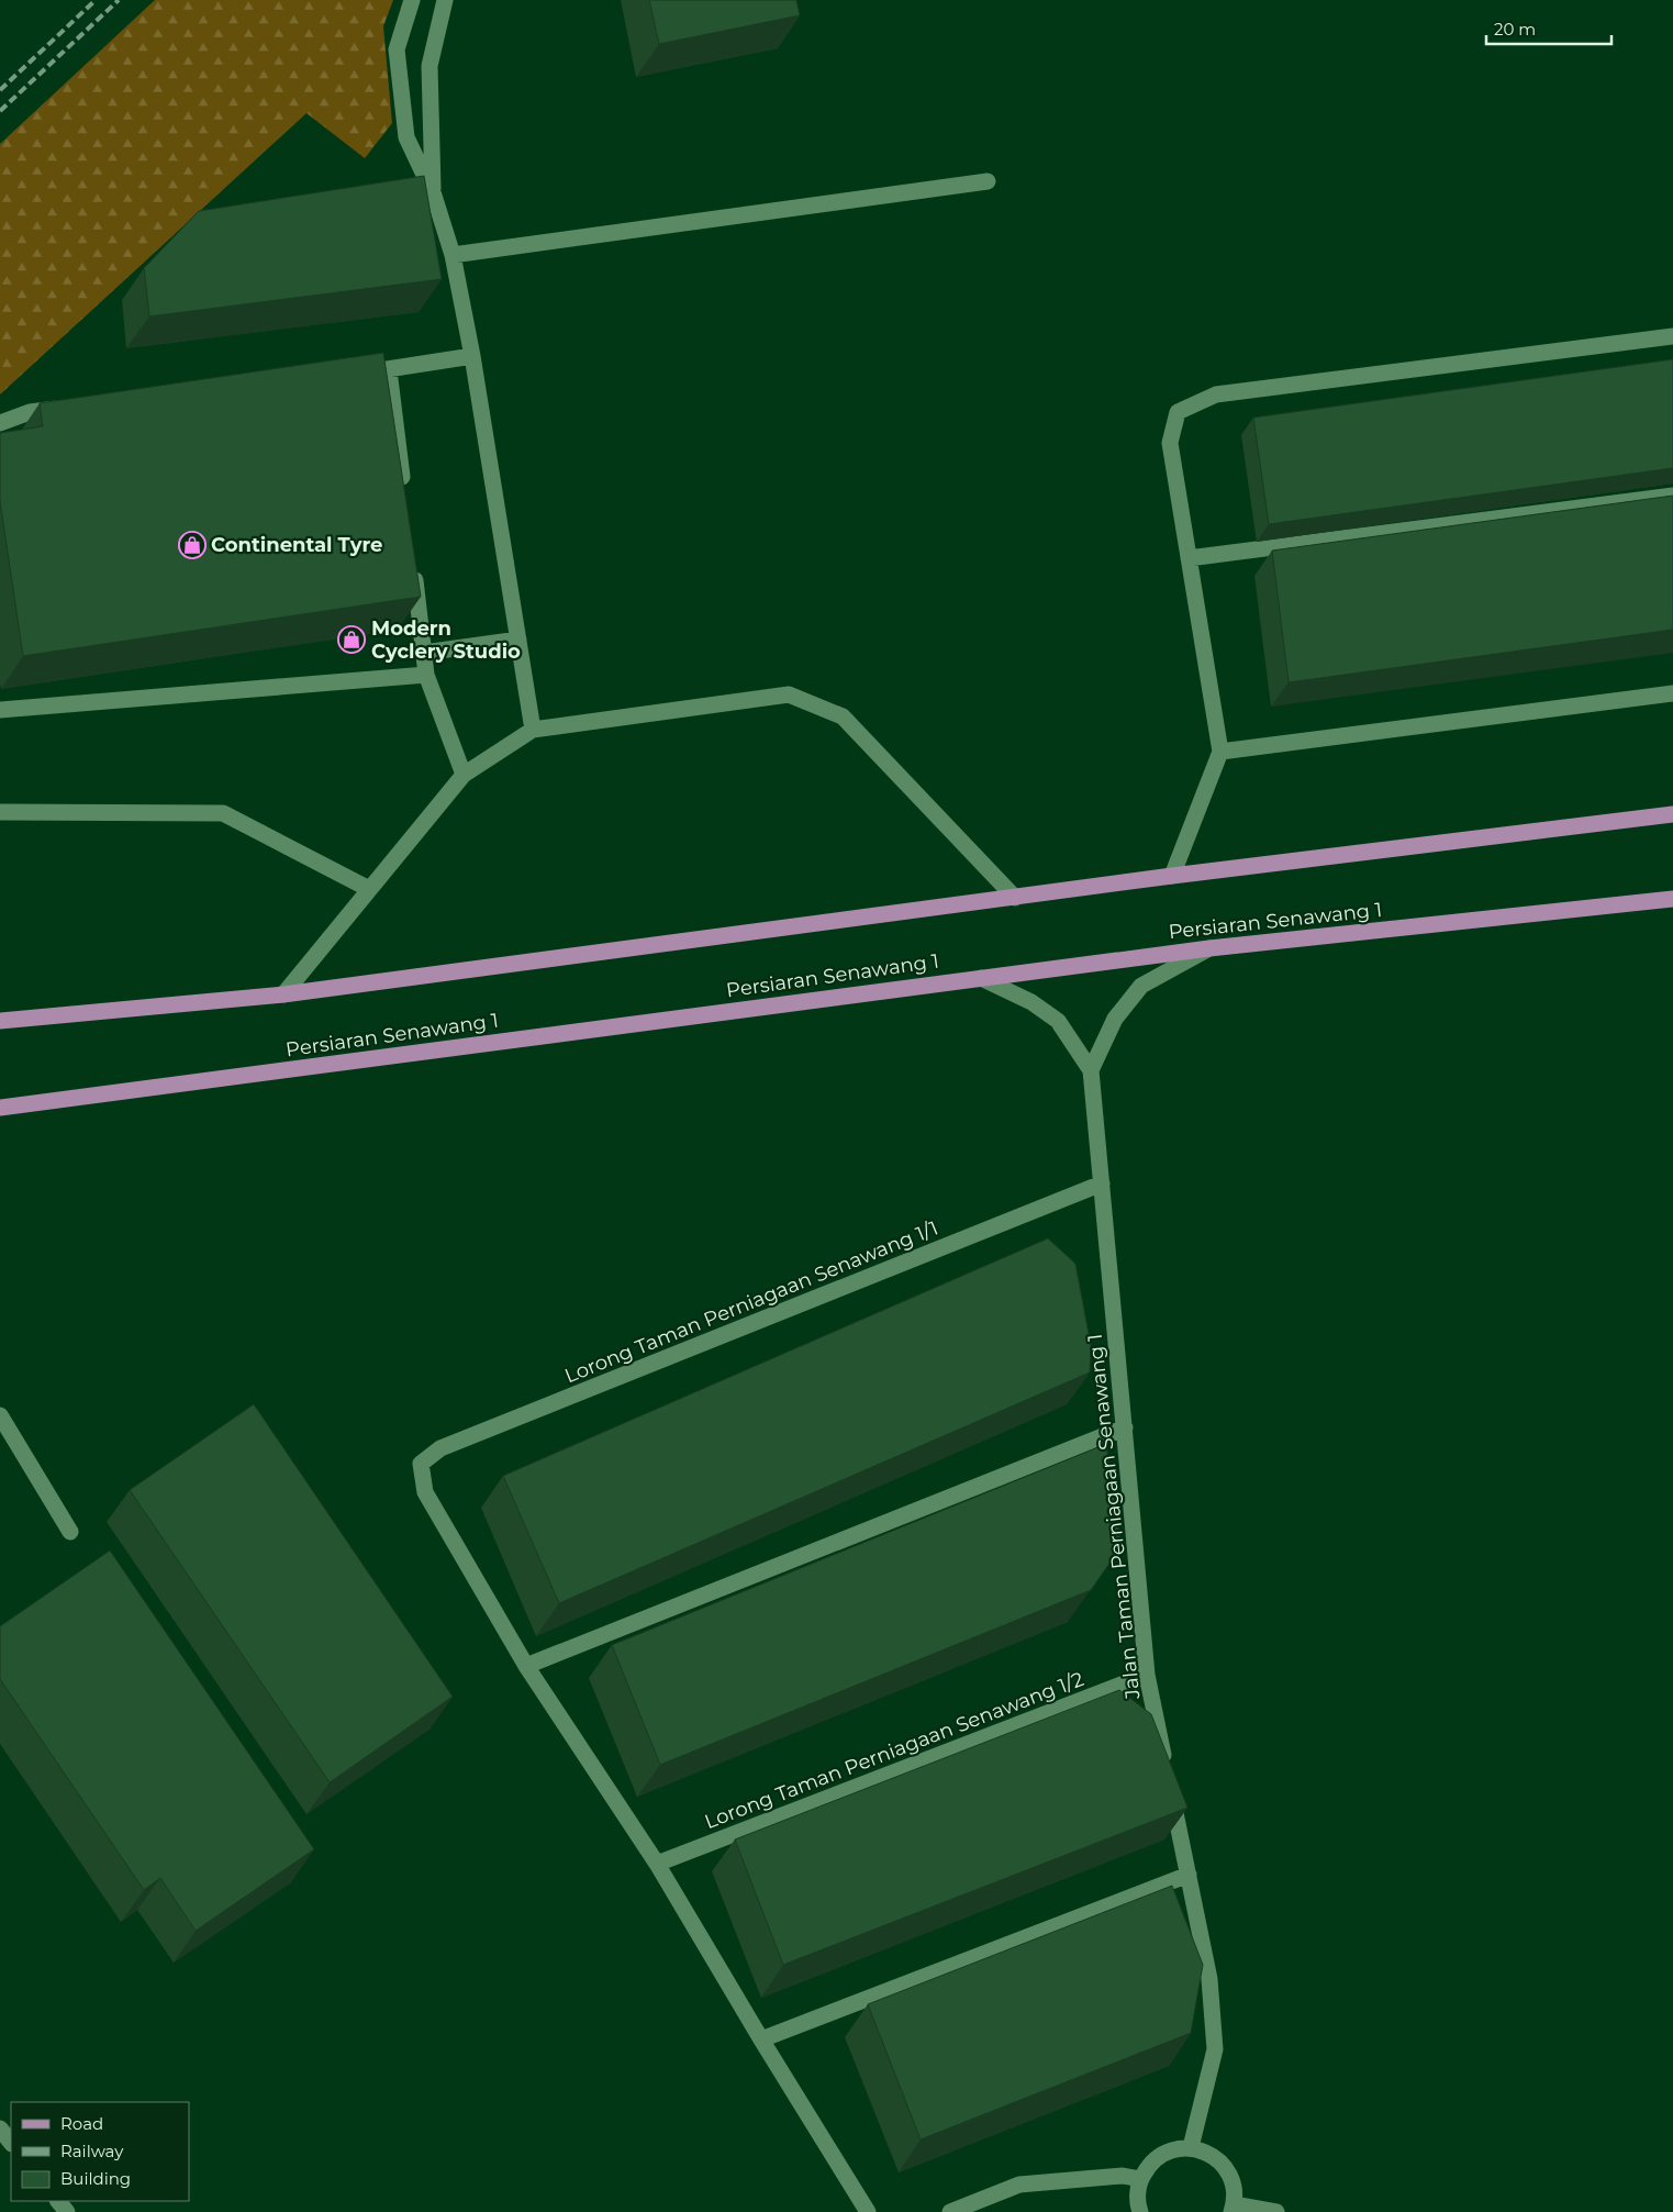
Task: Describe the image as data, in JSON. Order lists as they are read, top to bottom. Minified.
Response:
{"streets":{"main road":["Persiaran Senawang 1"],"street":["Lorong Taman Perniagaan Senawang 1/1","Jalan Taman Perniagaan Senawang 1","Lorong Taman Perniagaan Senawang 1/2"]},"crossings":[["Lorong Taman Perniagaan Senawang 1/1","Jalan Taman Perniagaan Senawang 1"],["Jalan Taman Perniagaan Senawang 1","Lorong Taman Perniagaan Senawang 1/2"]],"places":{"shop":["Continental Tyre","Modern Cyclery Studio"]},"legend":["Road","Railway","Building"],"scale_bar":"20 m"}
